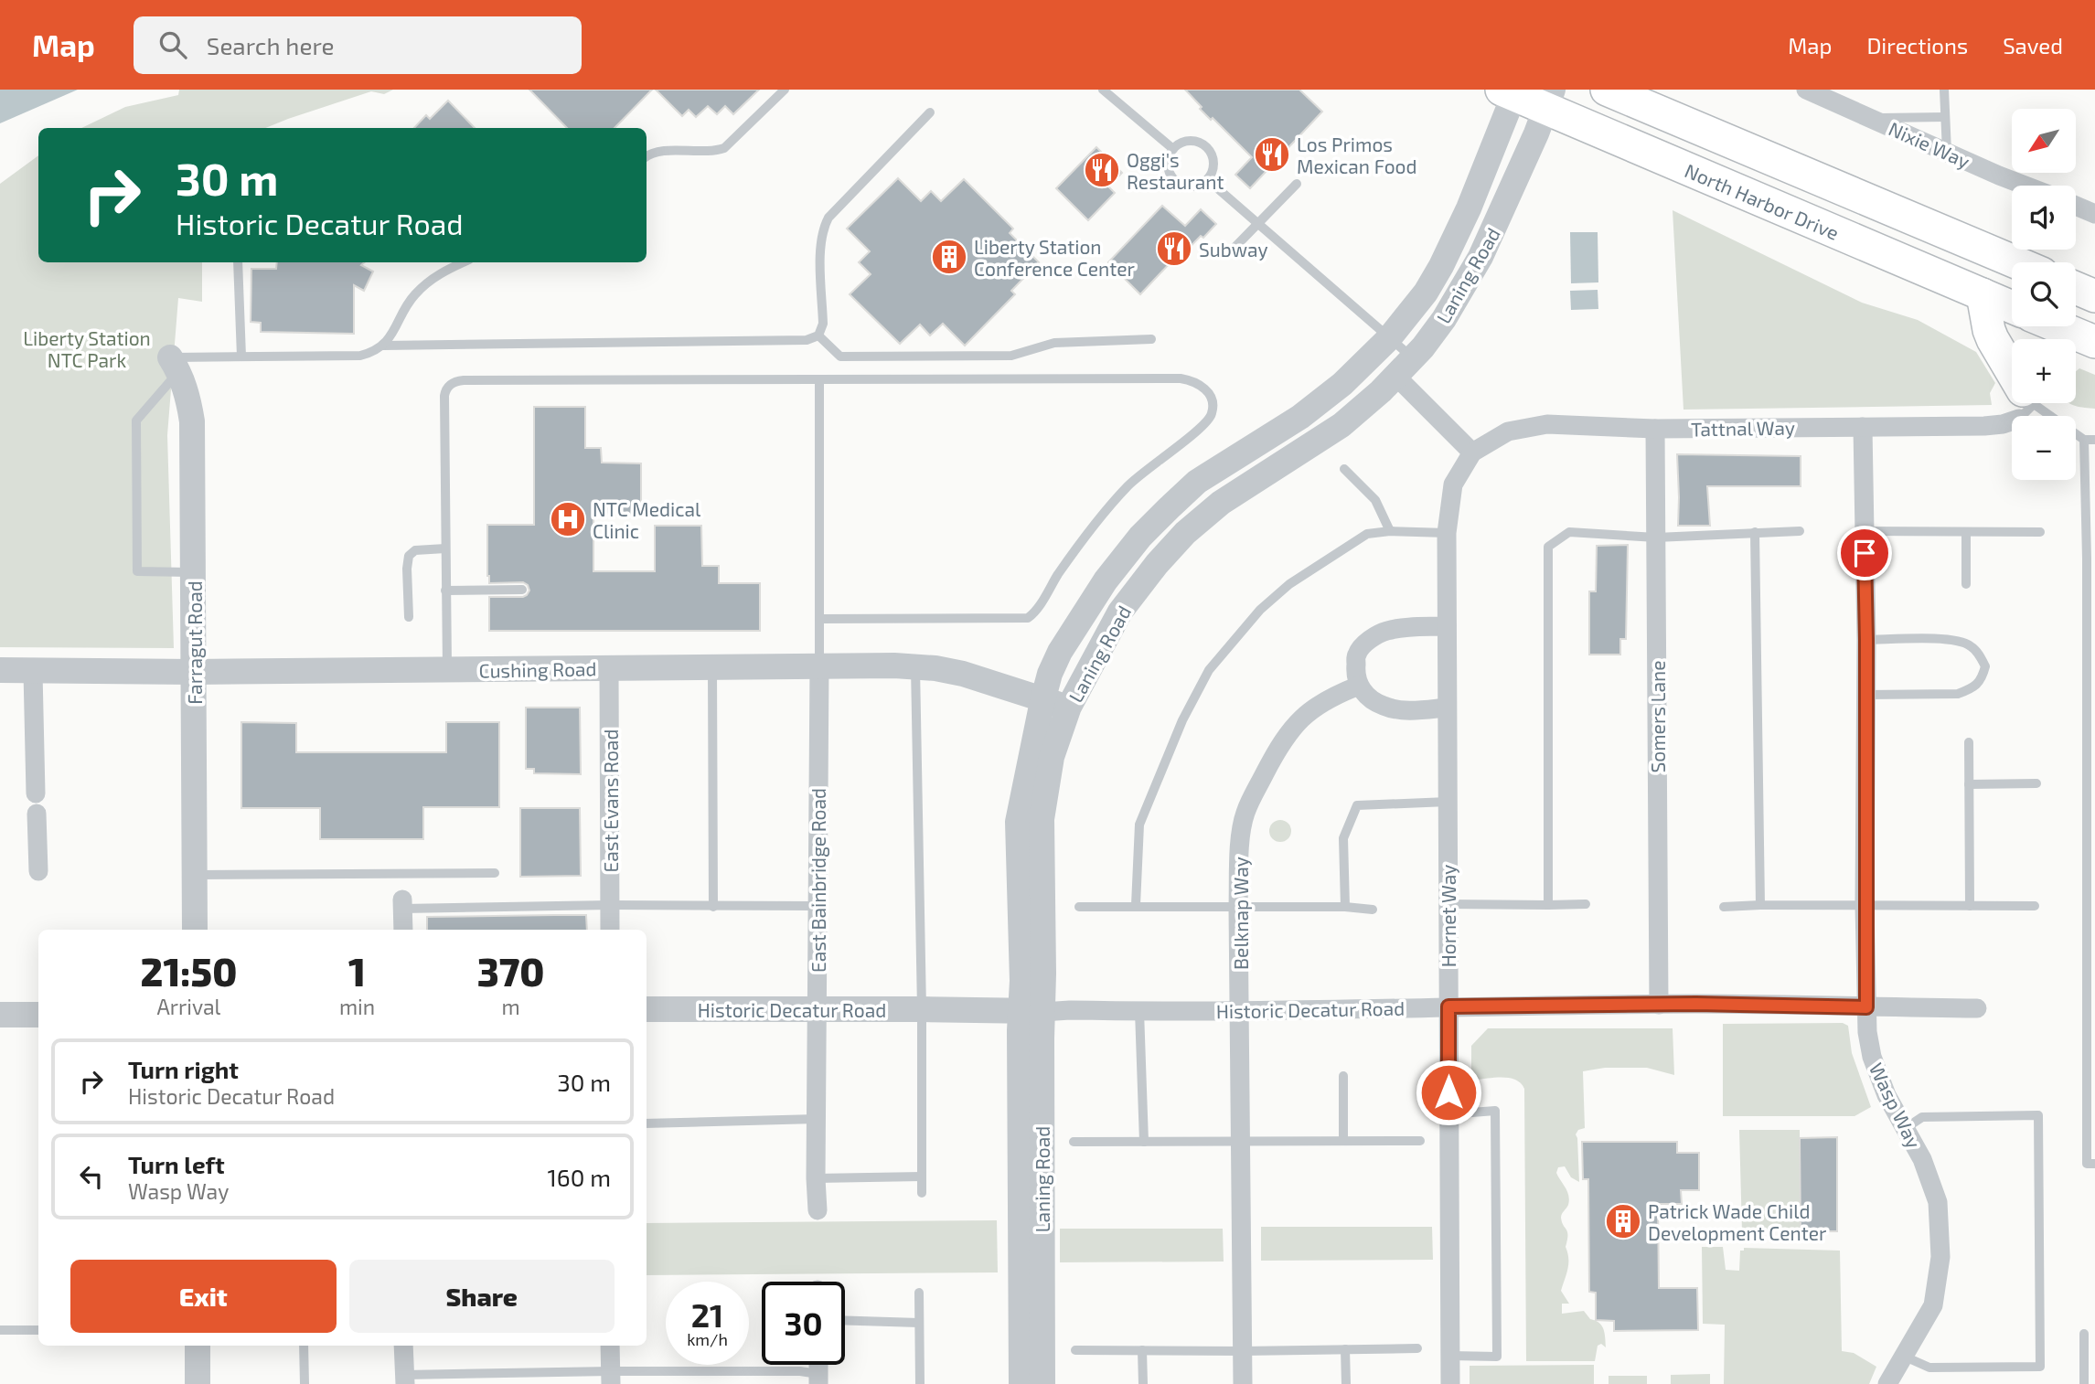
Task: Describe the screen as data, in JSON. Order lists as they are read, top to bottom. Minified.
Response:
{"streets":{"main road":["North Harbor Drive"],"street":["Nixie Way","Laning Road","Tattnal Way","Farragut Road","Cushing Road","Somers Lane","East Evans Road","East Bainbridge Road","Belknap Way","Hornet Way","Historic Decatur Road","Wasp Way"]},"crossings":[["North Harbor Drive","Laning Road"],["Laning Road","Cushing Road"],["Laning Road","Historic Decatur Road"],["Tattnal Way","Somers Lane"],["Tattnal Way","Hornet Way"],["Tattnal Way","Wasp Way"],["Farragut Road","Cushing Road"],["Cushing Road","East Evans Road"],["Cushing Road","East Bainbridge Road"],["Somers Lane","Historic Decatur Road"],["East Bainbridge Road","Historic Decatur Road"],["Belknap Way","Hornet Way"],["Belknap Way","Historic Decatur Road"],["Hornet Way","Historic Decatur Road"],["Historic Decatur Road","Wasp Way"]],"parks":["Liberty Station NTC Park"],"places":{"restaurant":["Los Primos Mexican Food","Oggi's Restaurant","Subway"],"building":["Liberty Station Conference Center","Patrick Wade Child Development Center"],"hospital":["NTC Medical Clinic"]},"north":"bottom left","page":{"header":"Map","search":"Search here","nav":["Map","Directions","Saved"],"map_buttons":["+","−"],"turn":["30 m","Historic Decatur Road"],"eta":["21:50","Arrival","1","min","370","m"],"list":[{"name":"Turn right","note":"Historic Decatur Road","value":"30 m"},{"name":"Turn left","note":"Wasp Way","value":"160 m"}],"buttons":["Exit","Share"],"speed":"21 km/h","limit":"30"}}
